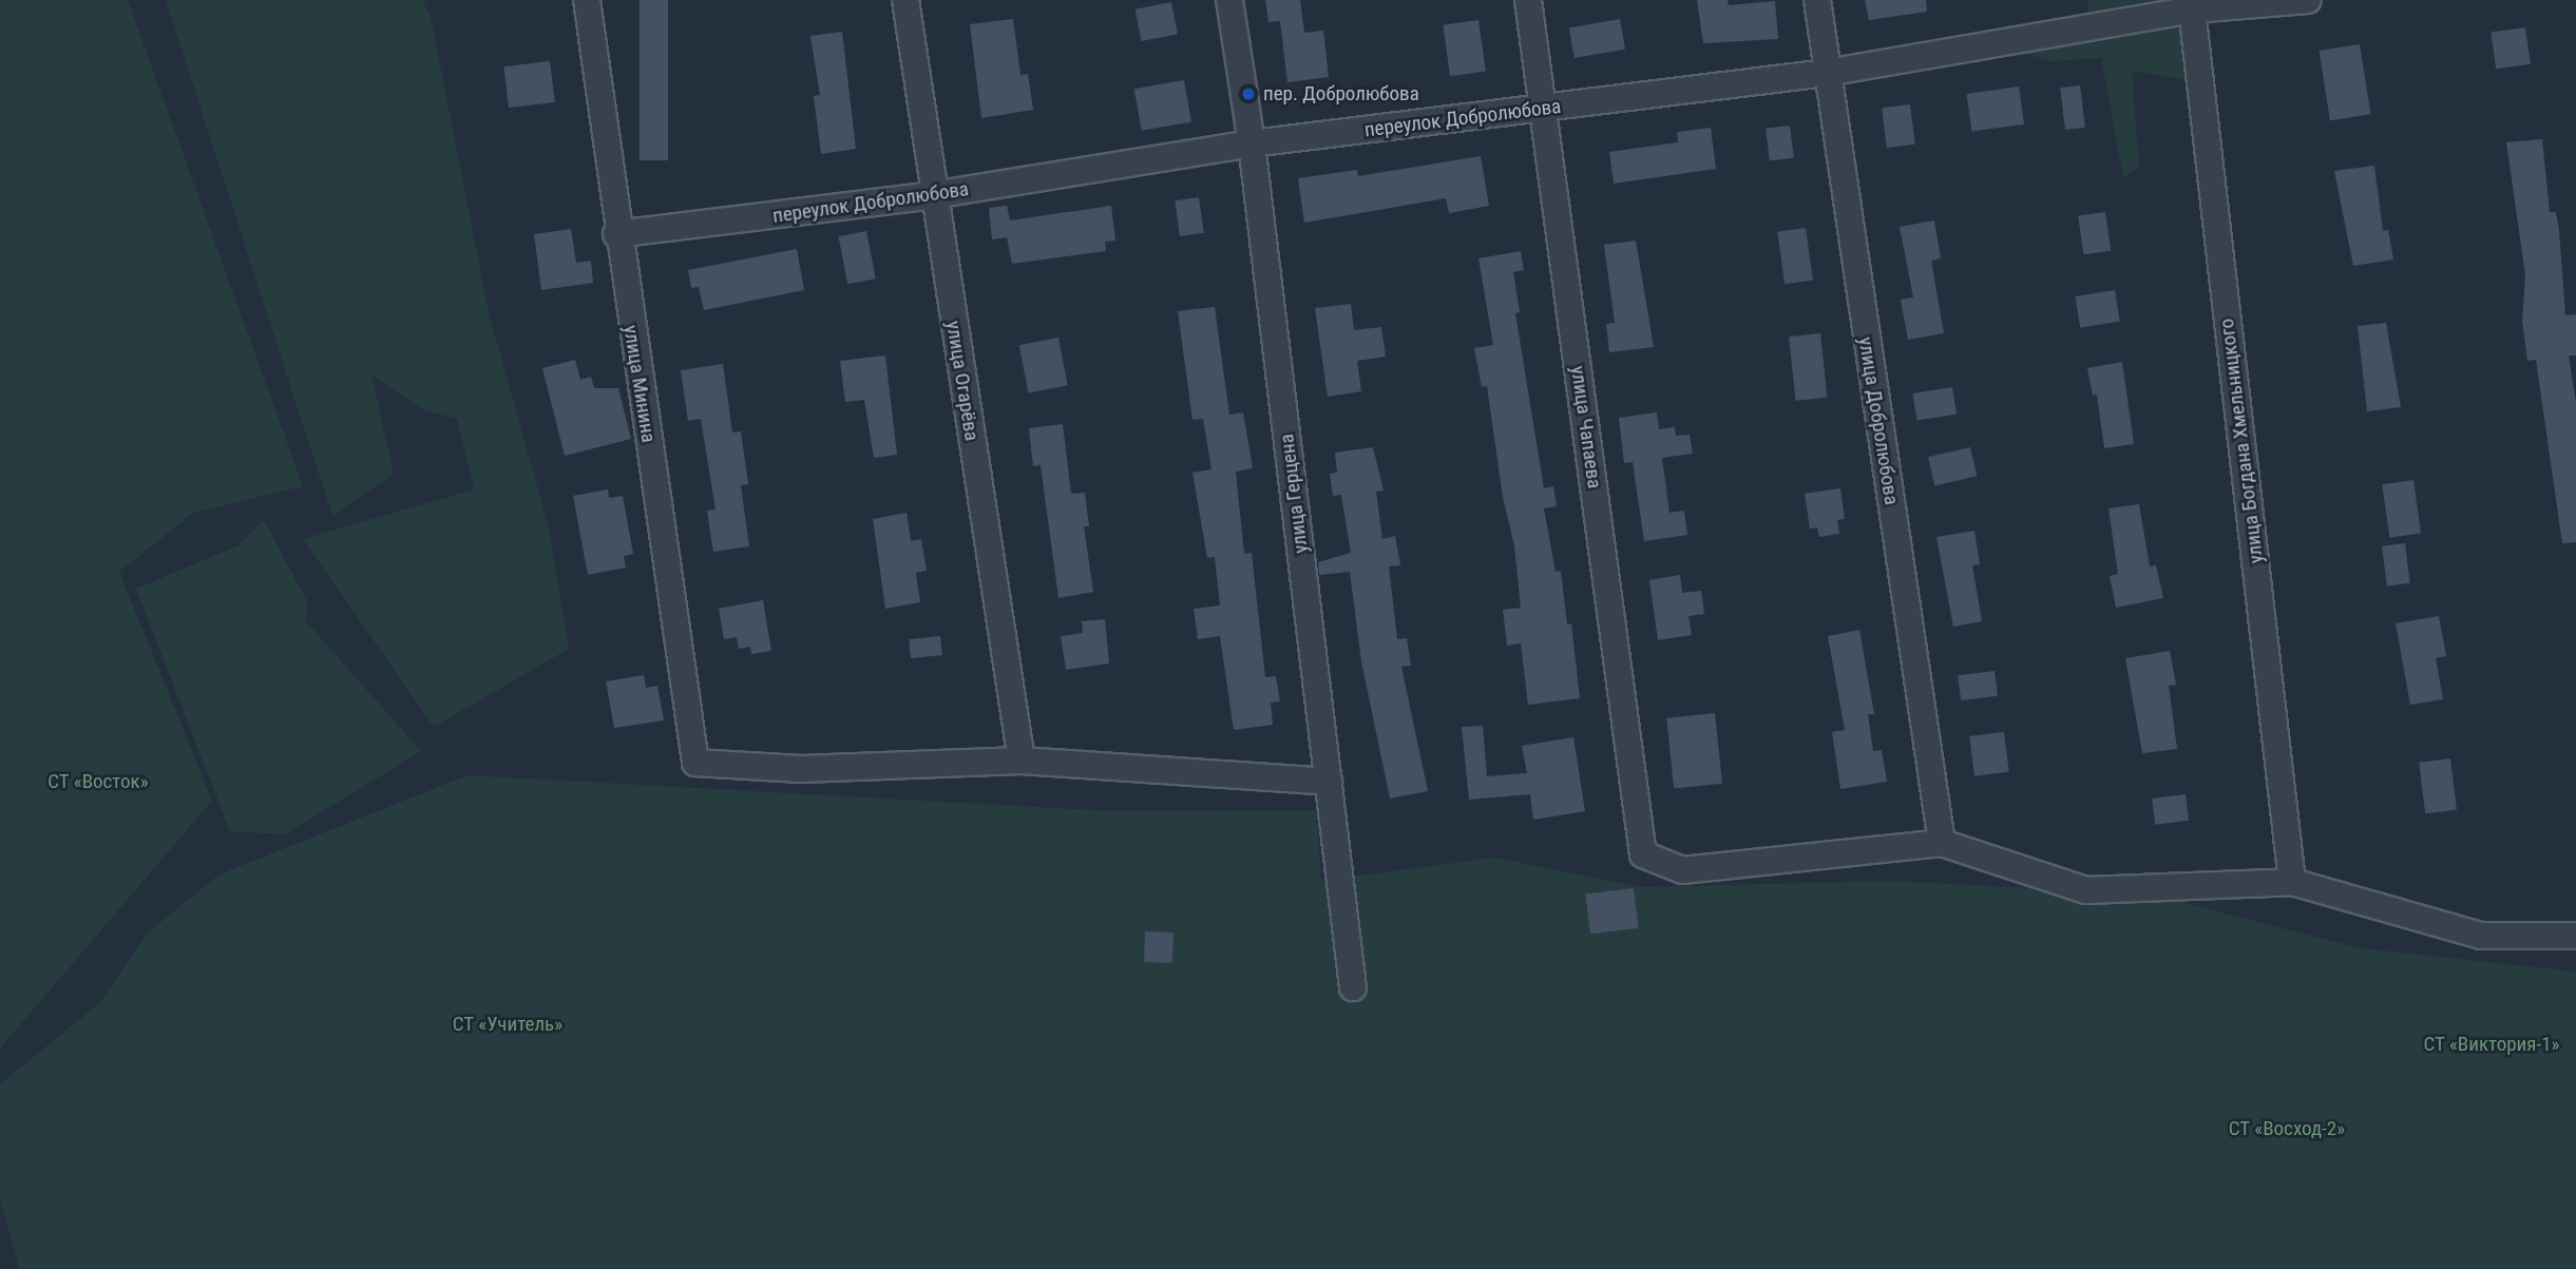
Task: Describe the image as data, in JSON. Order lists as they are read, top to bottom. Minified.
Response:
{"streets":{"street":["переулок Добролюбова","улица Огарёва","улица Минина","улица Добролюбова","улица Чапаева","улица Богдана Хмельницкого","улица Герцена"]},"crossings":[["переулок Добролюбова","улица Огарёва"],["переулок Добролюбова","улица Минина"],["переулок Добролюбова","улица Добролюбова"],["переулок Добролюбова","улица Чапаева"],["переулок Добролюбова","улица Богдана Хмельницкого"],["переулок Добролюбова","улица Герцена"],["улица Огарёва","улица Минина"],["улица Добролюбова","улица Чапаева"]],"parks":["СТ «Восток»","СТ «Учитель»","СТ «Виктория-1»","СТ «Восход-2»"],"places":["пер. Добролюбова"]}
